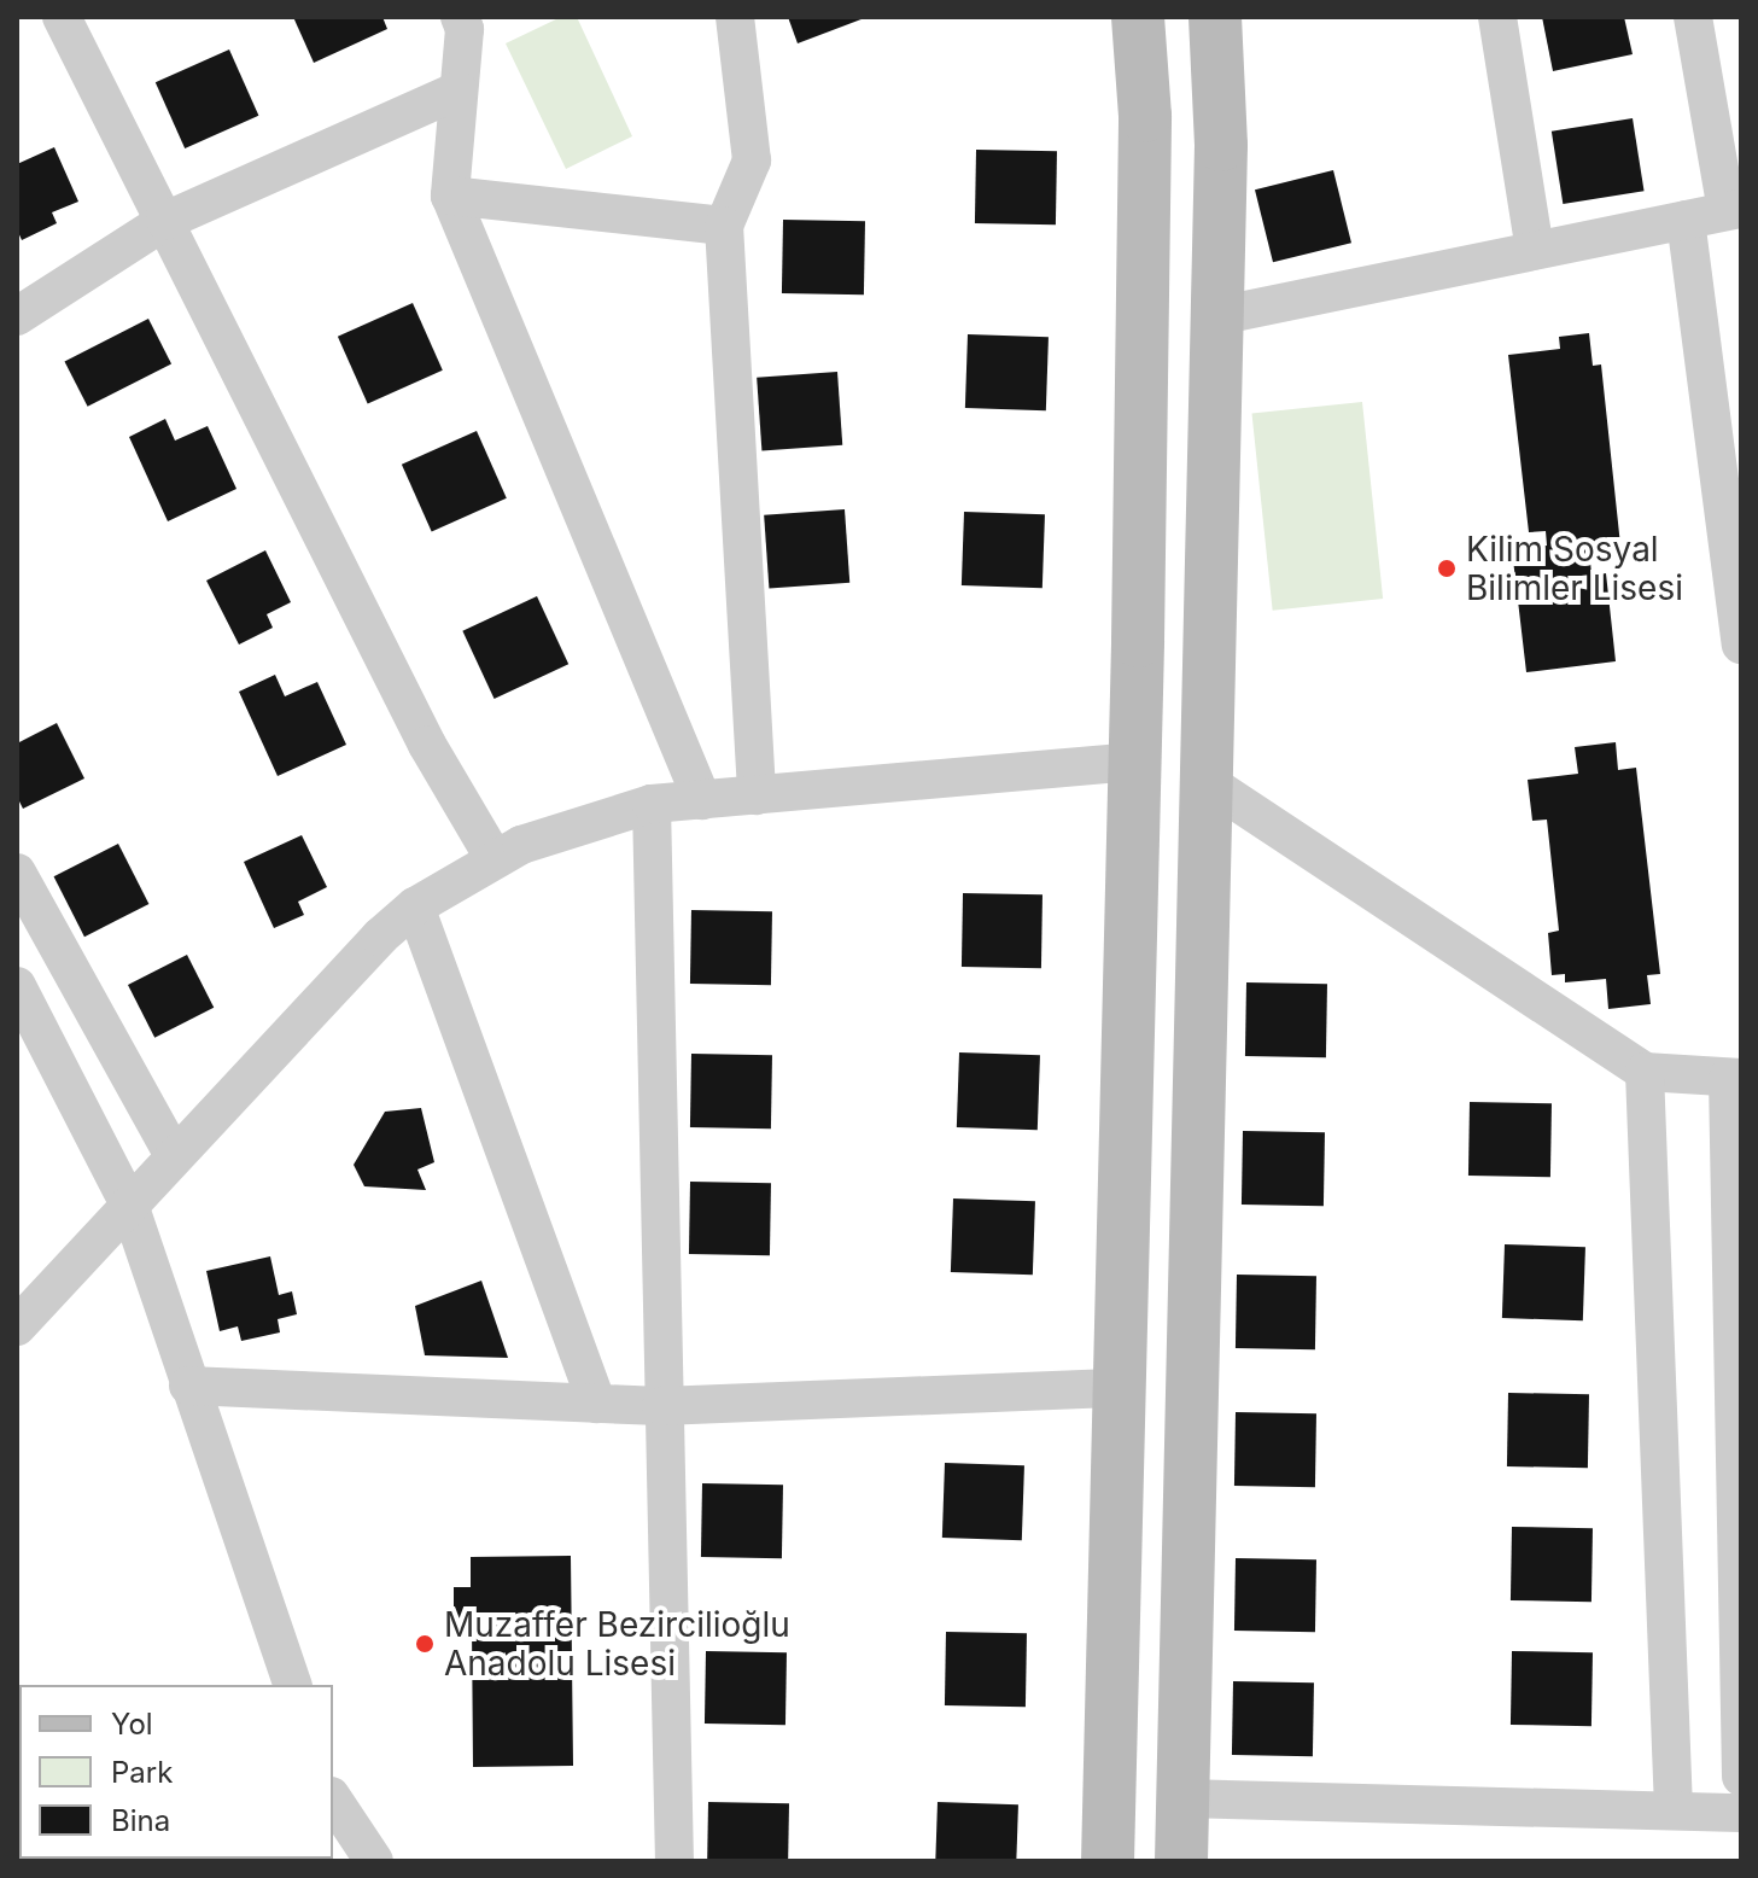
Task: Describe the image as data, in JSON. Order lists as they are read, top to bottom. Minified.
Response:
{"places":["Kilim Sosyal Bilimler Lisesi","Muzaffer Bezircilioğlu Anadolu Lisesi"],"legend":["Yol","Park","Bina"]}
